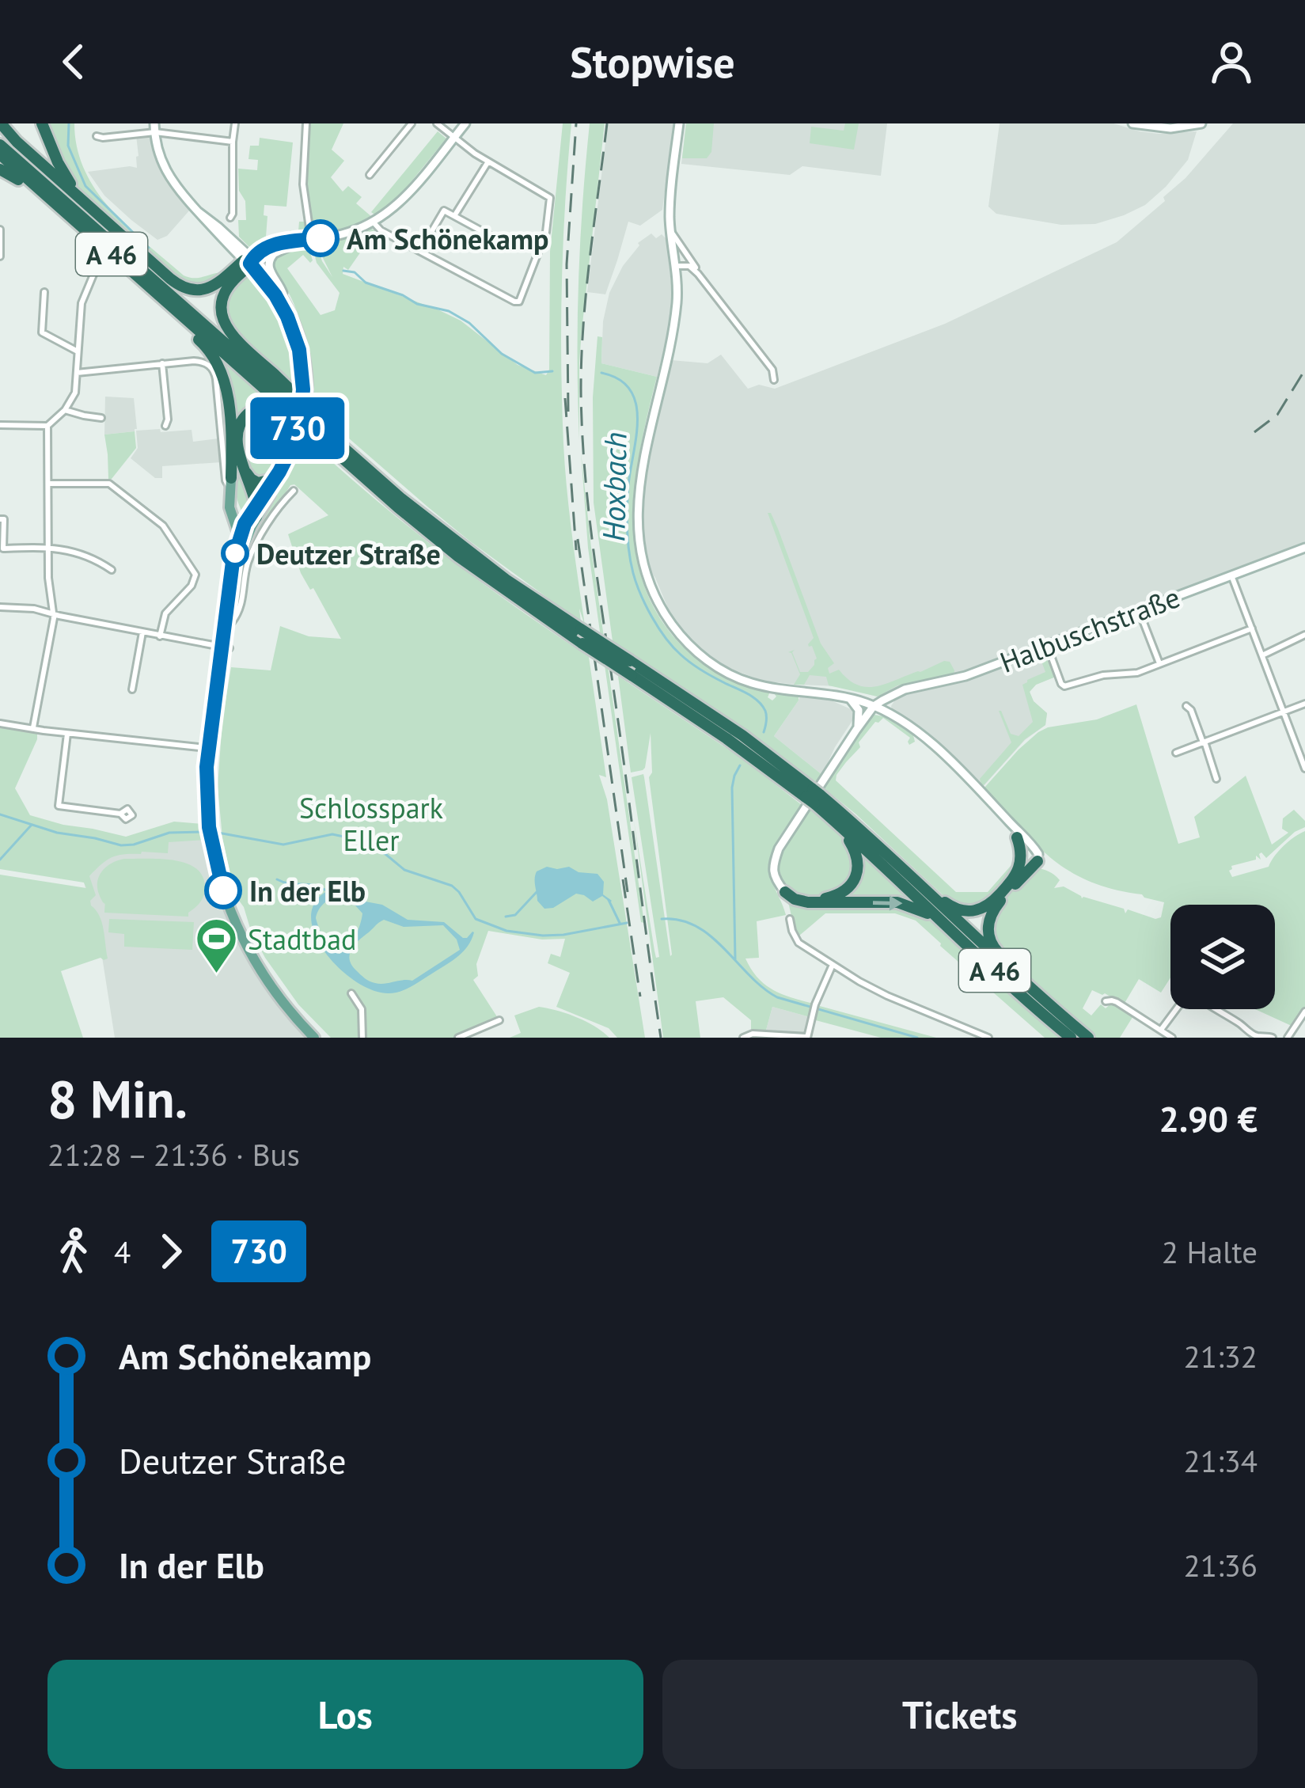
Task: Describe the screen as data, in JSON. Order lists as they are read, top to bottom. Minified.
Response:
{"streets":{"highway":["A 46"],"main road":["Halbuschstraße"]},"water":["Hoxbach"],"parks":["Schlosspark Eller"],"places":{"other":["Am Schönekamp","Deutzer Straße","In der Elb"],"sports":["Stadtbad"]},"lines":["bus line 730"],"page":{"header":"Stopwise","on_map":"730","heading":["8 Min.","21:28 – 21:36 · Bus","2.90 €"],"legs":["4","730","2 Halte"],"list":[{"name":"Am Schönekamp","value":"21:32"},{"name":"Deutzer Straße","value":"21:34"},{"name":"In der Elb","value":"21:36"}],"buttons":["Los","Tickets"]}}
